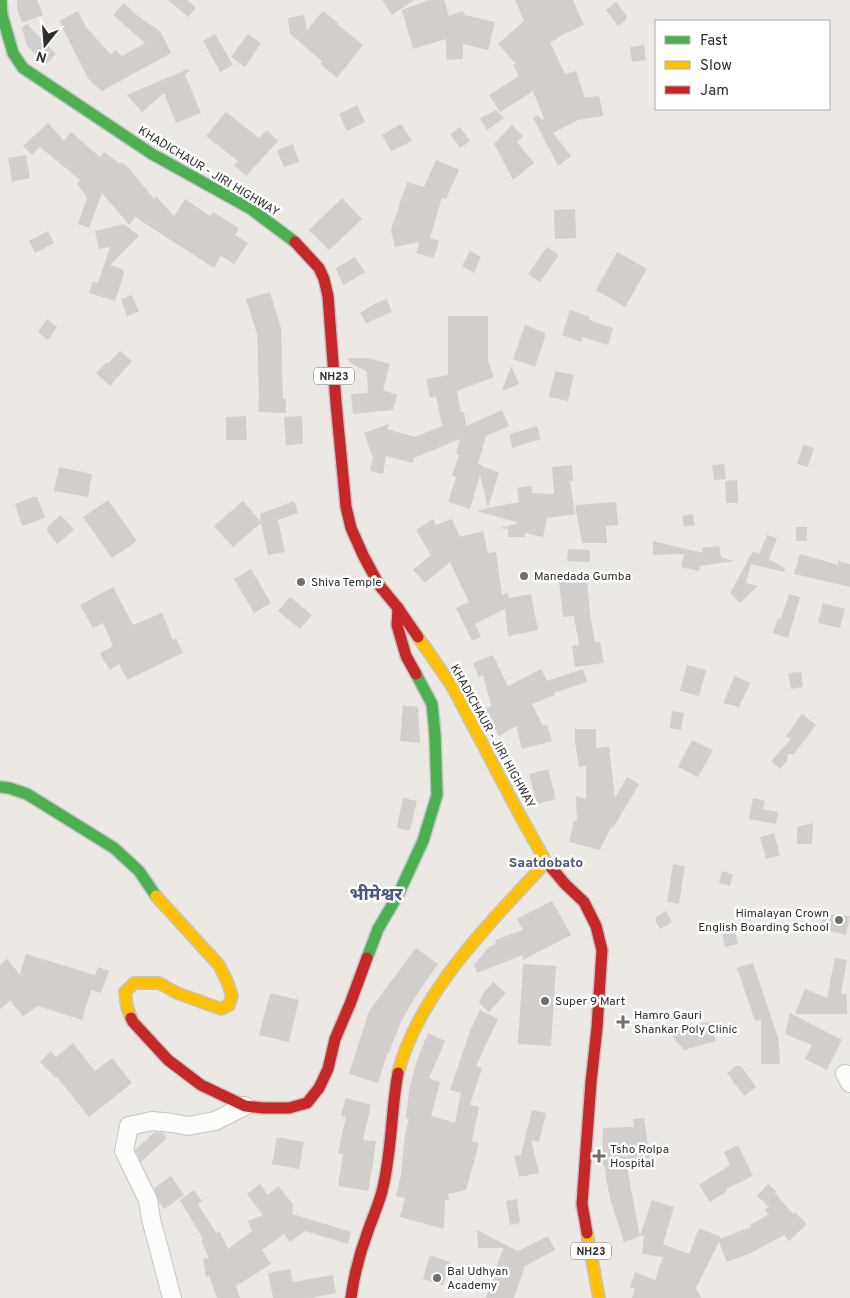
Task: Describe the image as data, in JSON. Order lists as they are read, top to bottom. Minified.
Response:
{"streets":{"main road":["KHADICHAUR - JIRI HIGHWAY","NH23"]},"crossings":[["KHADICHAUR - JIRI HIGHWAY","NH23"]],"districts":["Saatdobato","भीमेश्वर"],"places":{"other":["Manedada Gumba","Shiva Temple","Himalayan Crown English Boarding School","Super 9 Mart","Bal Udhyan Academy"],"health":["Hamro Gauri Shankar Poly Clinic","Tsho Rolpa Hospital"]},"legend":["Fast","Slow","Jam"],"north":"bottom"}
